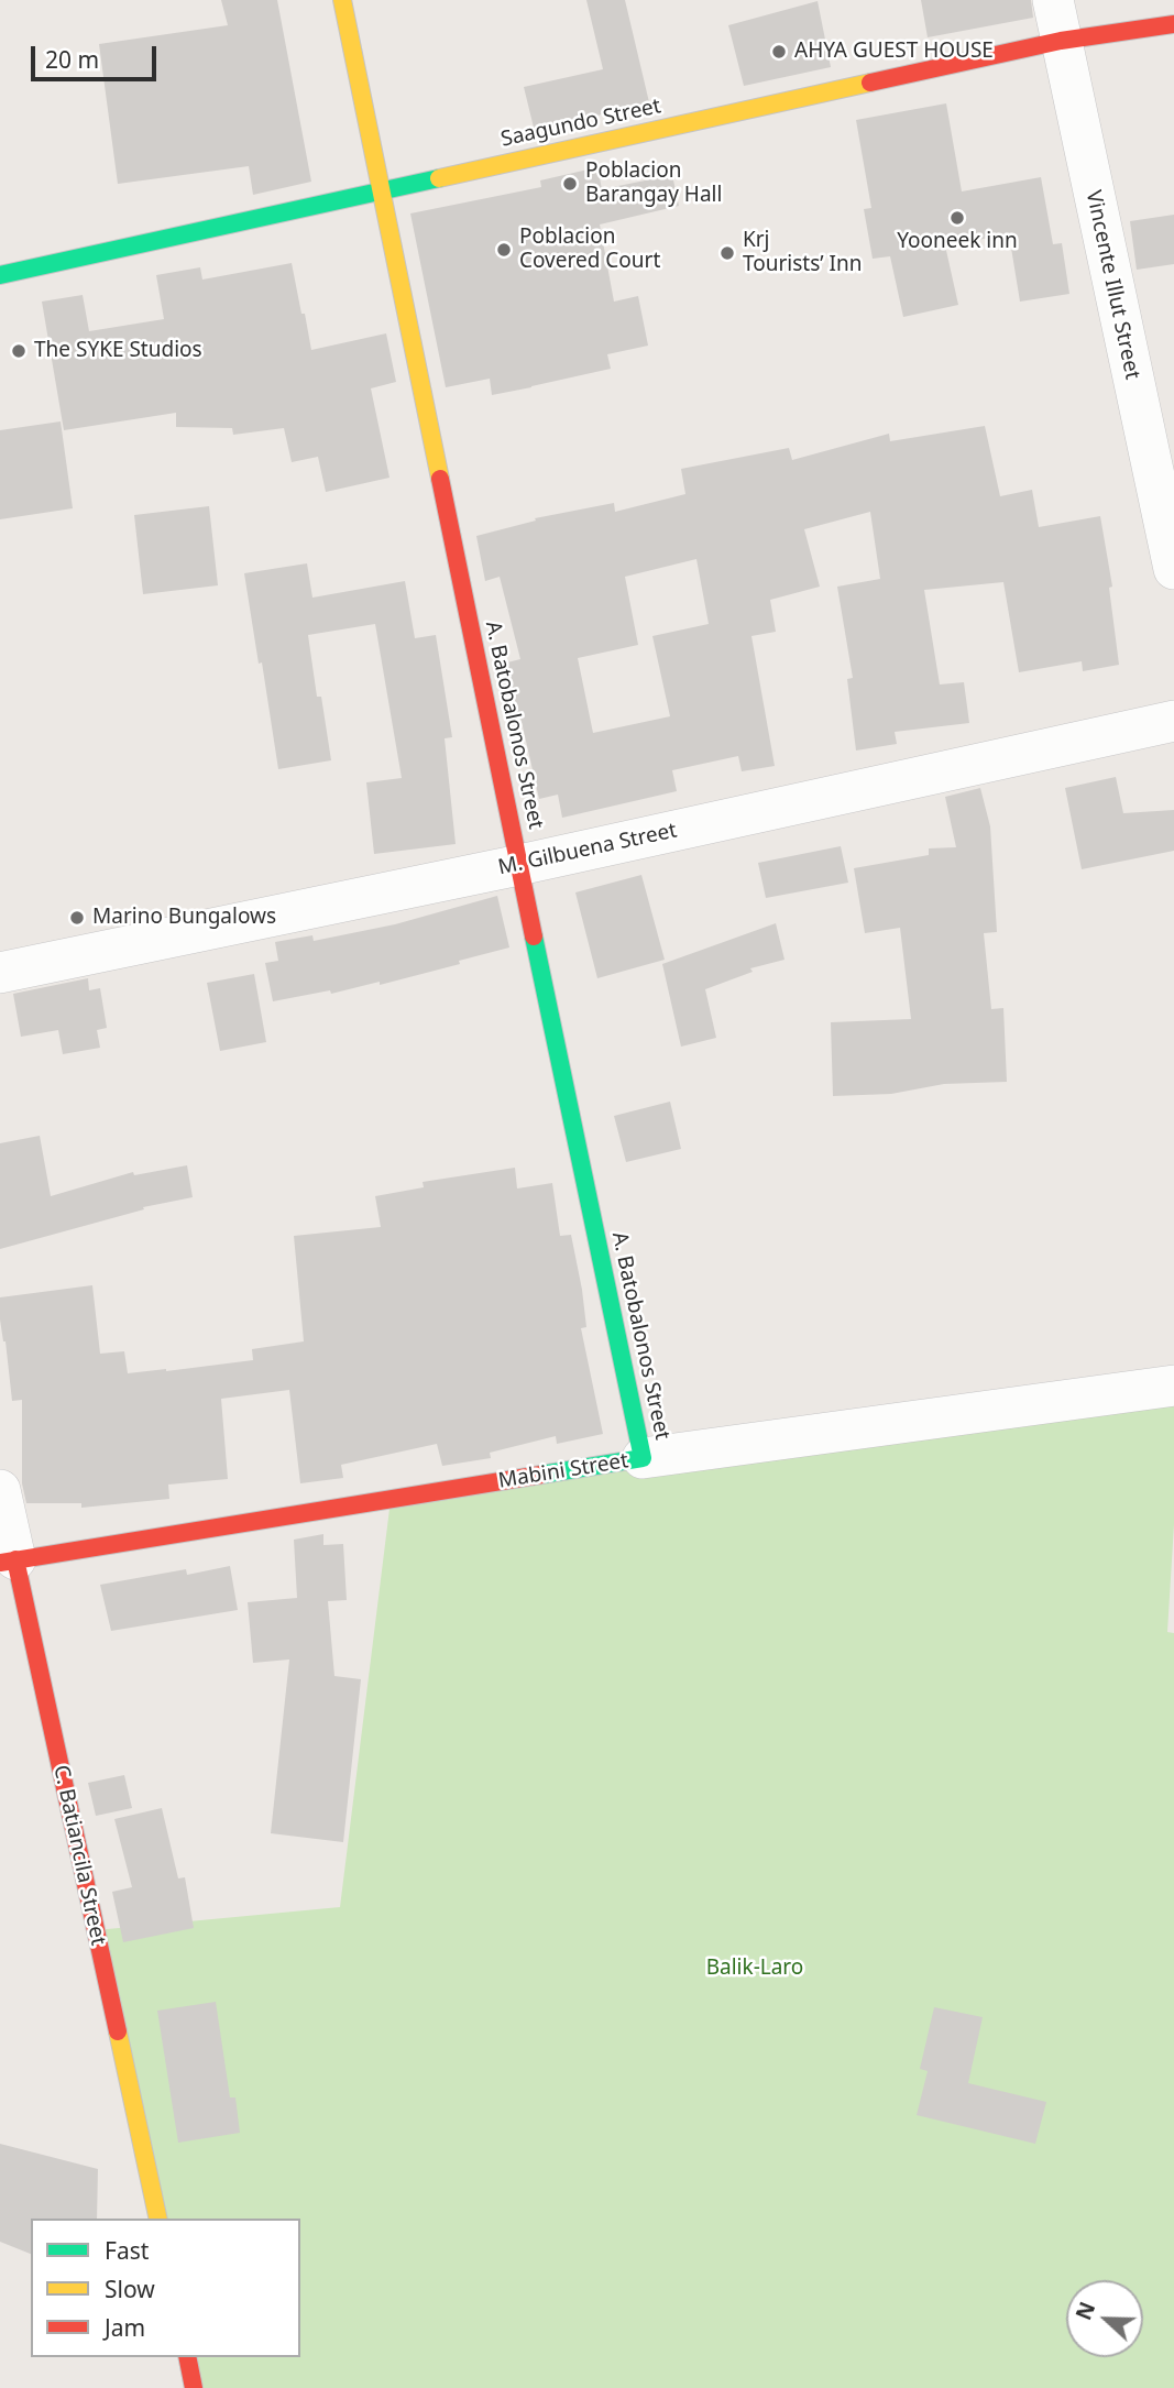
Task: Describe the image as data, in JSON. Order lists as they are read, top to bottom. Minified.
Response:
{"streets":{"street":["Saagundo Street","Vincente Illut Street","A. Batobalonos Street","M. Gilbuena Street","Mabini Street","C. Batiancila Street"]},"crossings":[["Saagundo Street","Vincente Illut Street"],["Saagundo Street","A. Batobalonos Street"],["A. Batobalonos Street","M. Gilbuena Street"],["A. Batobalonos Street","Mabini Street"],["Mabini Street","C. Batiancila Street"]],"parks":["Balik-Laro"],"places":["AHYA GUEST HOUSE","Poblacion Barangay Hall","Yooneek inn","Poblacion Covered Court","Krj Tourists’ Inn","The SYKE Studios","Marino Bungalows"],"legend":["Fast","Slow","Jam"],"scale_bar":"20 m","north":"left"}
